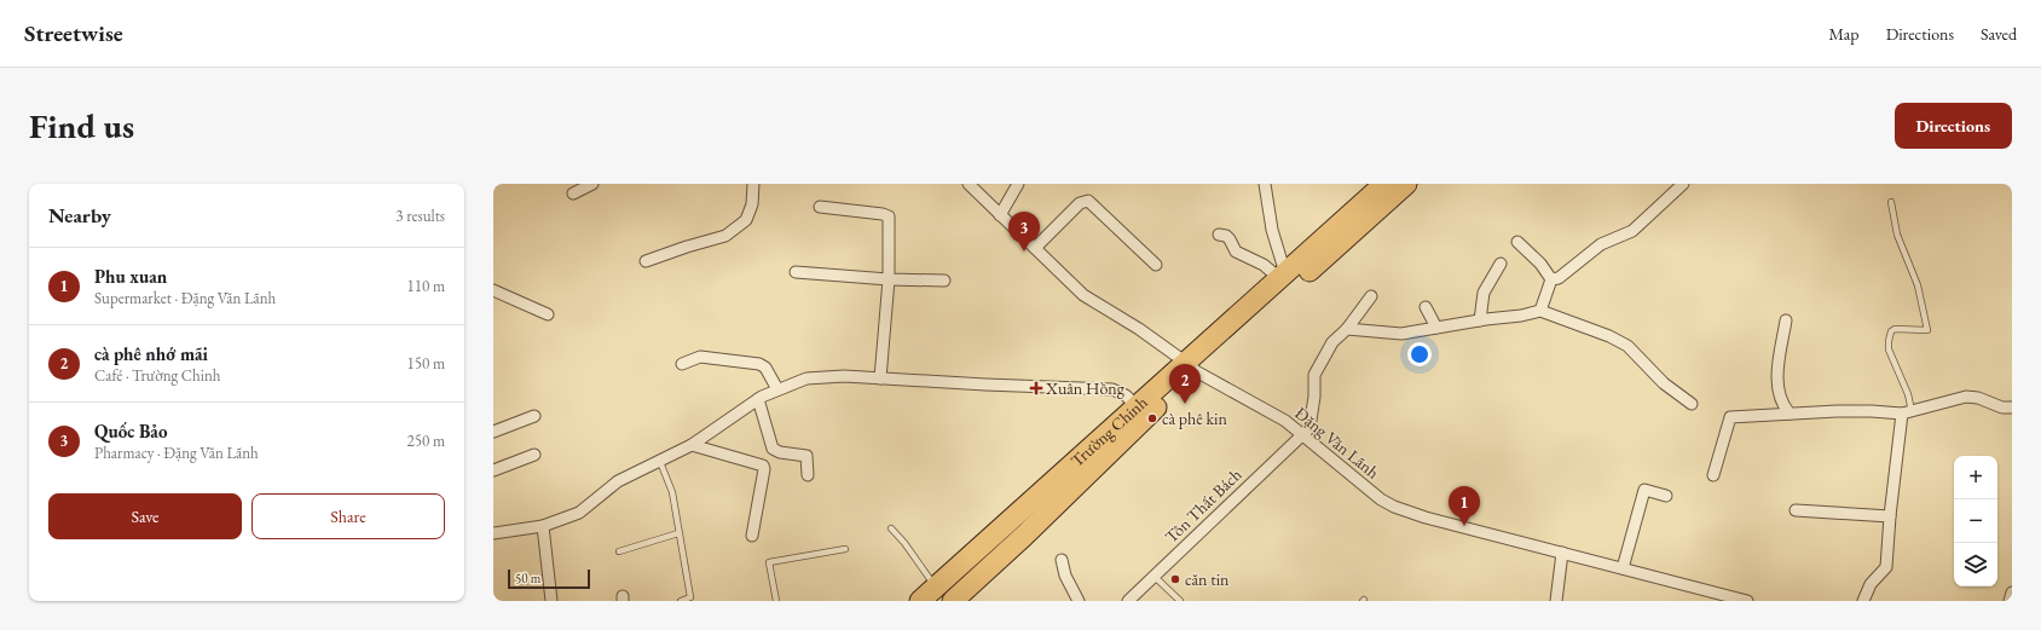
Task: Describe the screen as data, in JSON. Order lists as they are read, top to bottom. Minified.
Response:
{"streets":{"highway":["Trường Chinh"],"street":["Đặng Văn Lãnh","Tôn Thất Bách"]},"crossings":[["Trường Chinh","Đặng Văn Lãnh"],["Đặng Văn Lãnh","Tôn Thất Bách"]],"places":{"health":["Xuân Hồng"],"other":["cà phê kin","căn tin"]},"scale_bar":"50 m","page":{"header":"Streetwise","nav":["Map","Directions","Saved"],"buttons":["Directions",["Save","Share"]],"title":"Find us","heading":["Nearby","3 results"],"pins":["3","2","1"],"list":[{"mark":"1","name":"Phu xuan","note":"Supermarket · Đặng Văn Lãnh","value":"110 m"},{"mark":"2","name":"cà phê nhớ mãi","note":"Café · Trường Chinh","value":"150 m"},{"mark":"3","name":"Quốc Bảo","note":"Pharmacy · Đặng Văn Lãnh","value":"250 m"}],"map_buttons":["+","−"],"scale":"50 m"}}
